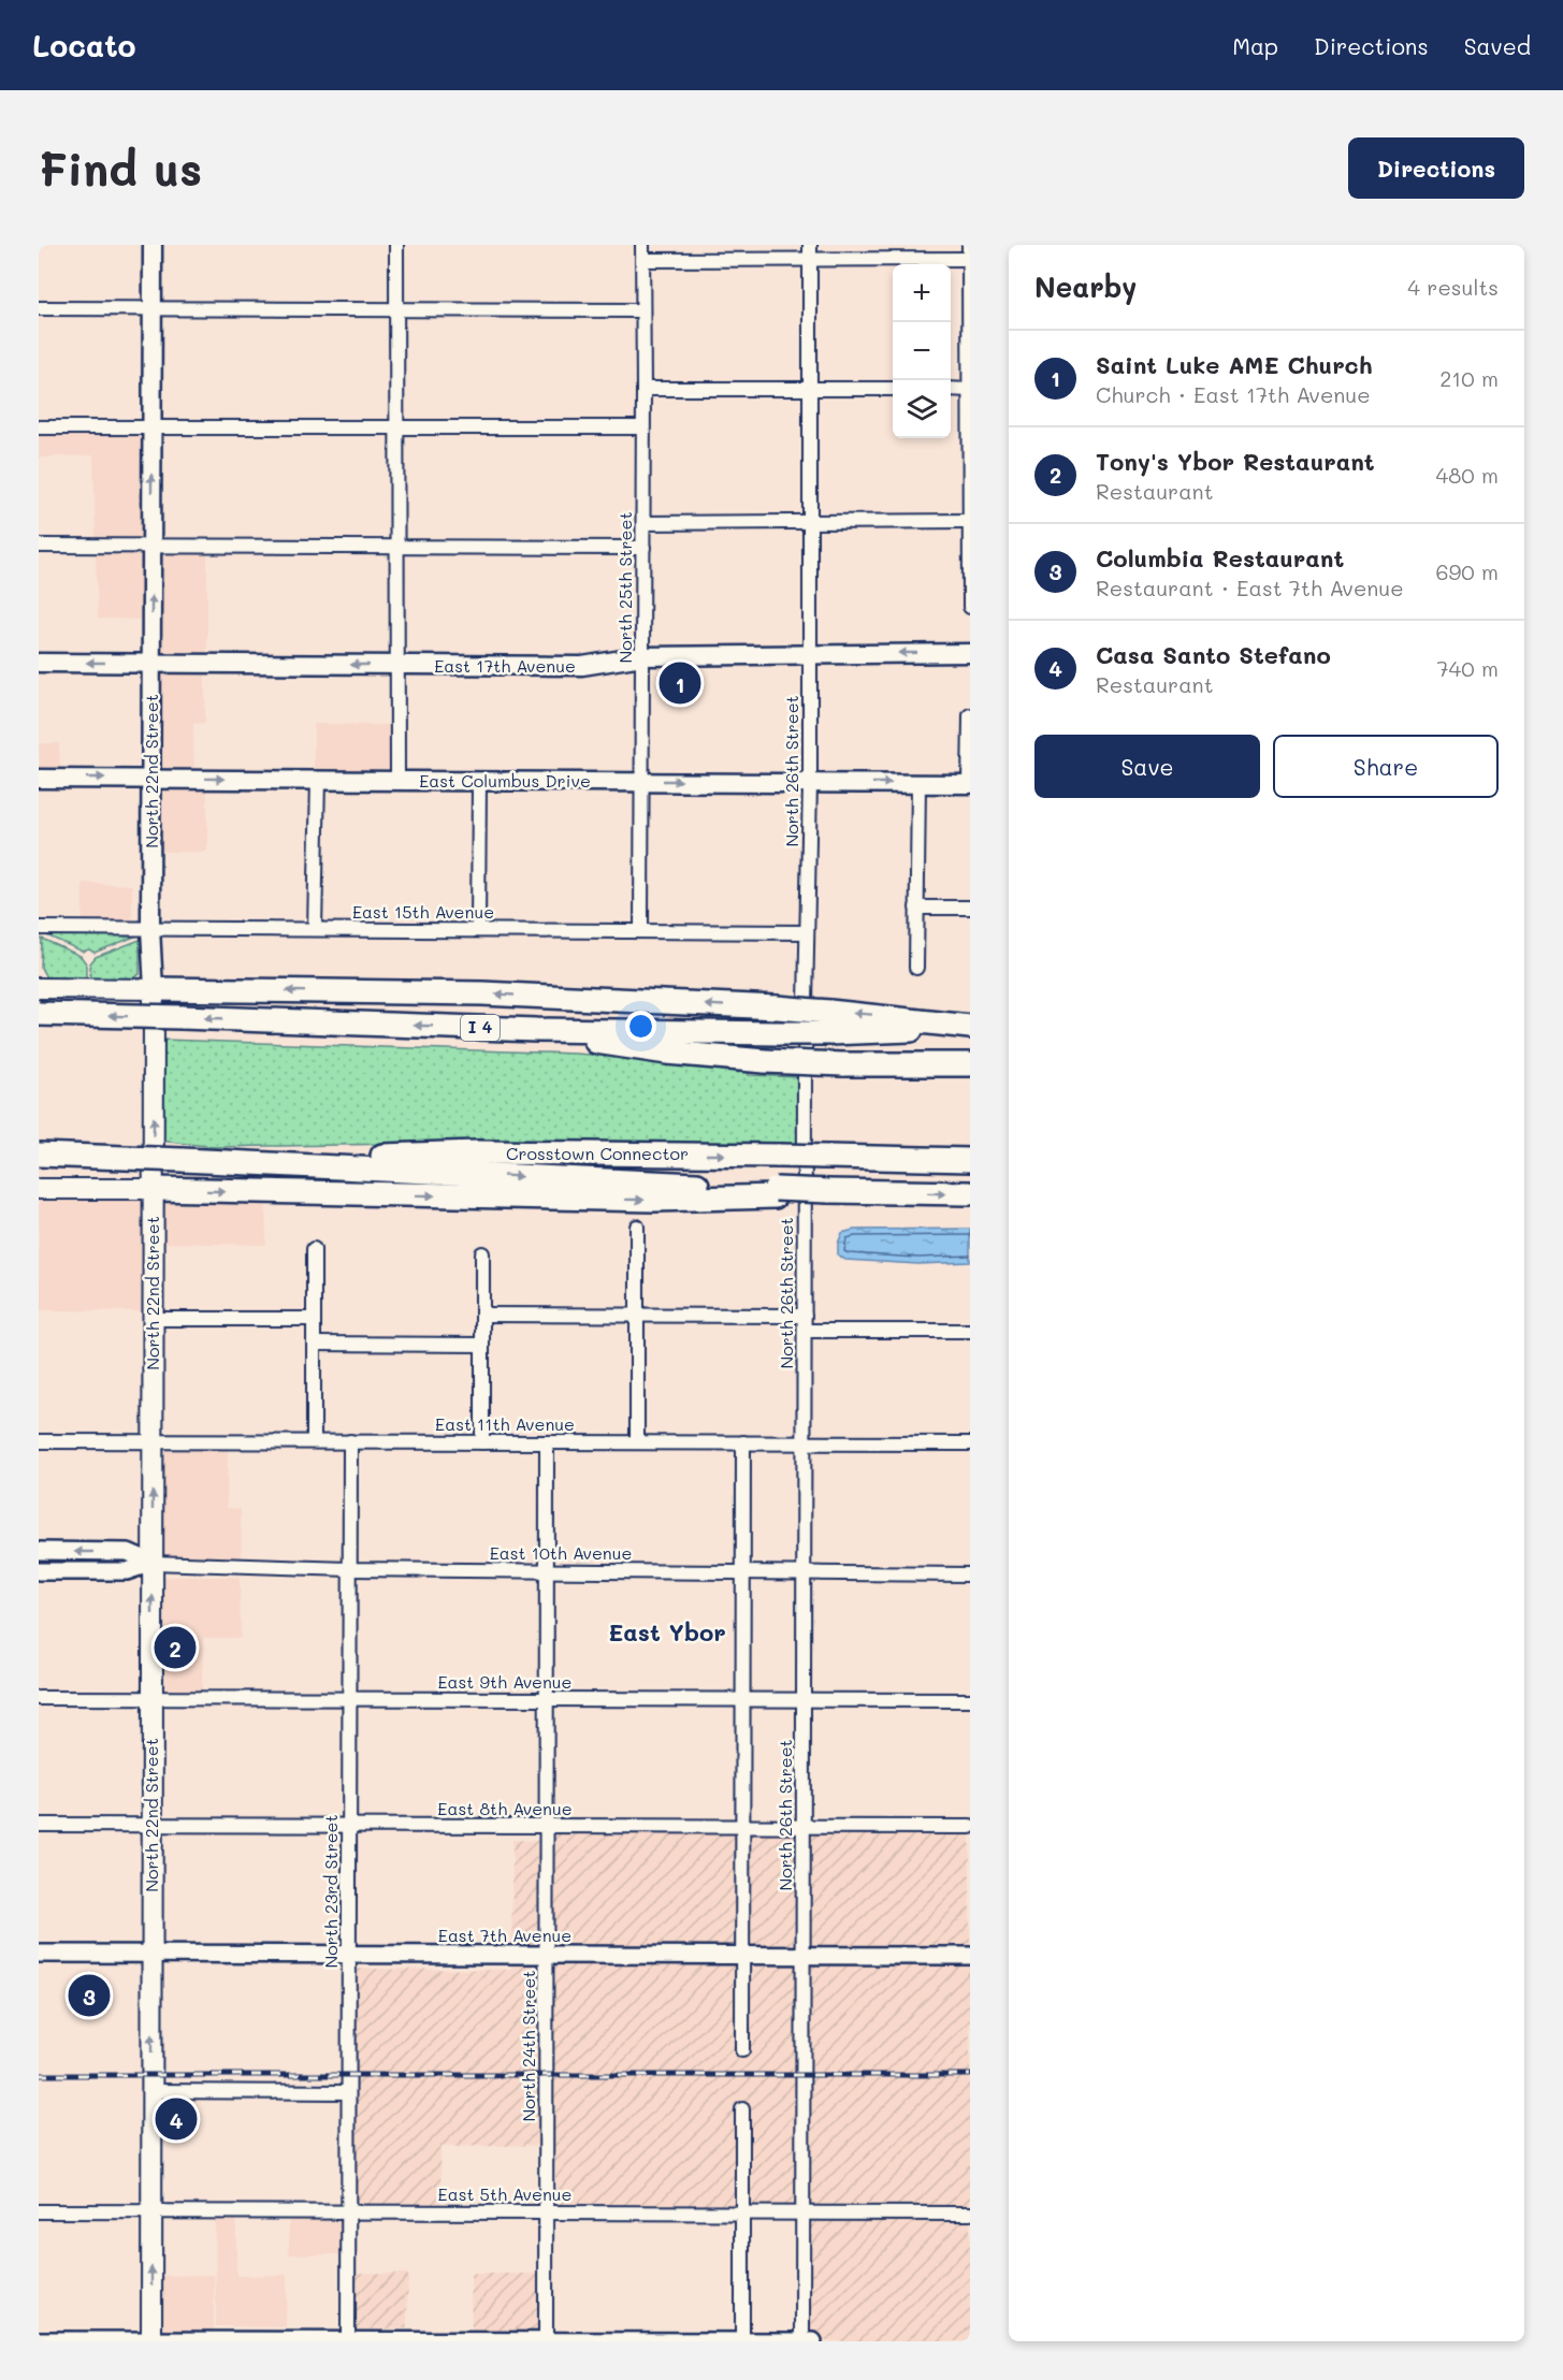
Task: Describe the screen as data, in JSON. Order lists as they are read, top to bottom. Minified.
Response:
{"streets":{"highway":["I 4","Crosstown Connector"],"main road":["East 17th Avenue","North 22nd Street","East Columbus Drive"],"street":["North 25th Street","North 26th Street","East 15th Avenue","East 11th Avenue","East 10th Avenue","East 9th Avenue","East 8th Avenue","North 23rd Street","East 7th Avenue","North 24th Street","East 5th Avenue"]},"crossings":[["North 25th Street","East 17th Avenue"],["North 25th Street","East Columbus Drive"],["North 25th Street","East 15th Avenue"],["East 17th Avenue","North 22nd Street"],["East 17th Avenue","North 26th Street"],["North 22nd Street","East Columbus Drive"],["North 22nd Street","East 15th Avenue"],["North 22nd Street","East 11th Avenue"],["North 22nd Street","East 10th Avenue"],["North 22nd Street","East 9th Avenue"],["North 22nd Street","East 8th Avenue"],["North 22nd Street","East 7th Avenue"],["North 22nd Street","East 5th Avenue"],["North 26th Street","East Columbus Drive"],["North 26th Street","East 15th Avenue"],["North 26th Street","East 11th Avenue"],["North 26th Street","East 10th Avenue"],["North 26th Street","East 9th Avenue"],["North 26th Street","East 8th Avenue"],["North 26th Street","East 7th Avenue"],["North 26th Street","East 5th Avenue"],["East 11th Avenue","North 23rd Street"],["East 11th Avenue","North 24th Street"],["East 10th Avenue","North 23rd Street"],["East 10th Avenue","North 24th Street"],["East 9th Avenue","North 23rd Street"],["East 9th Avenue","North 24th Street"],["East 8th Avenue","North 23rd Street"],["East 8th Avenue","North 24th Street"],["North 23rd Street","East 7th Avenue"],["North 23rd Street","East 5th Avenue"],["East 7th Avenue","North 24th Street"],["North 24th Street","East 5th Avenue"]],"one_way":["East 17th Avenue","North 22nd Street","East Columbus Drive"],"districts":["East Ybor"],"page":{"header":"Locato","nav":["Map","Directions","Saved"],"buttons":["Directions",["Save","Share"]],"title":"Find us","heading":["Nearby","4 results"],"map_buttons":["+","−"],"list":[{"mark":"1","name":"Saint Luke AME Church","note":"Church · East 17th Avenue","value":"210 m"},{"mark":"2","name":"Tony's Ybor Restaurant","note":"Restaurant","value":"480 m"},{"mark":"3","name":"Columbia Restaurant","note":"Restaurant · East 7th Avenue","value":"690 m"},{"mark":"4","name":"Casa Santo Stefano","note":"Restaurant","value":"740 m"}],"pins":["1","2","3","4"]}}
